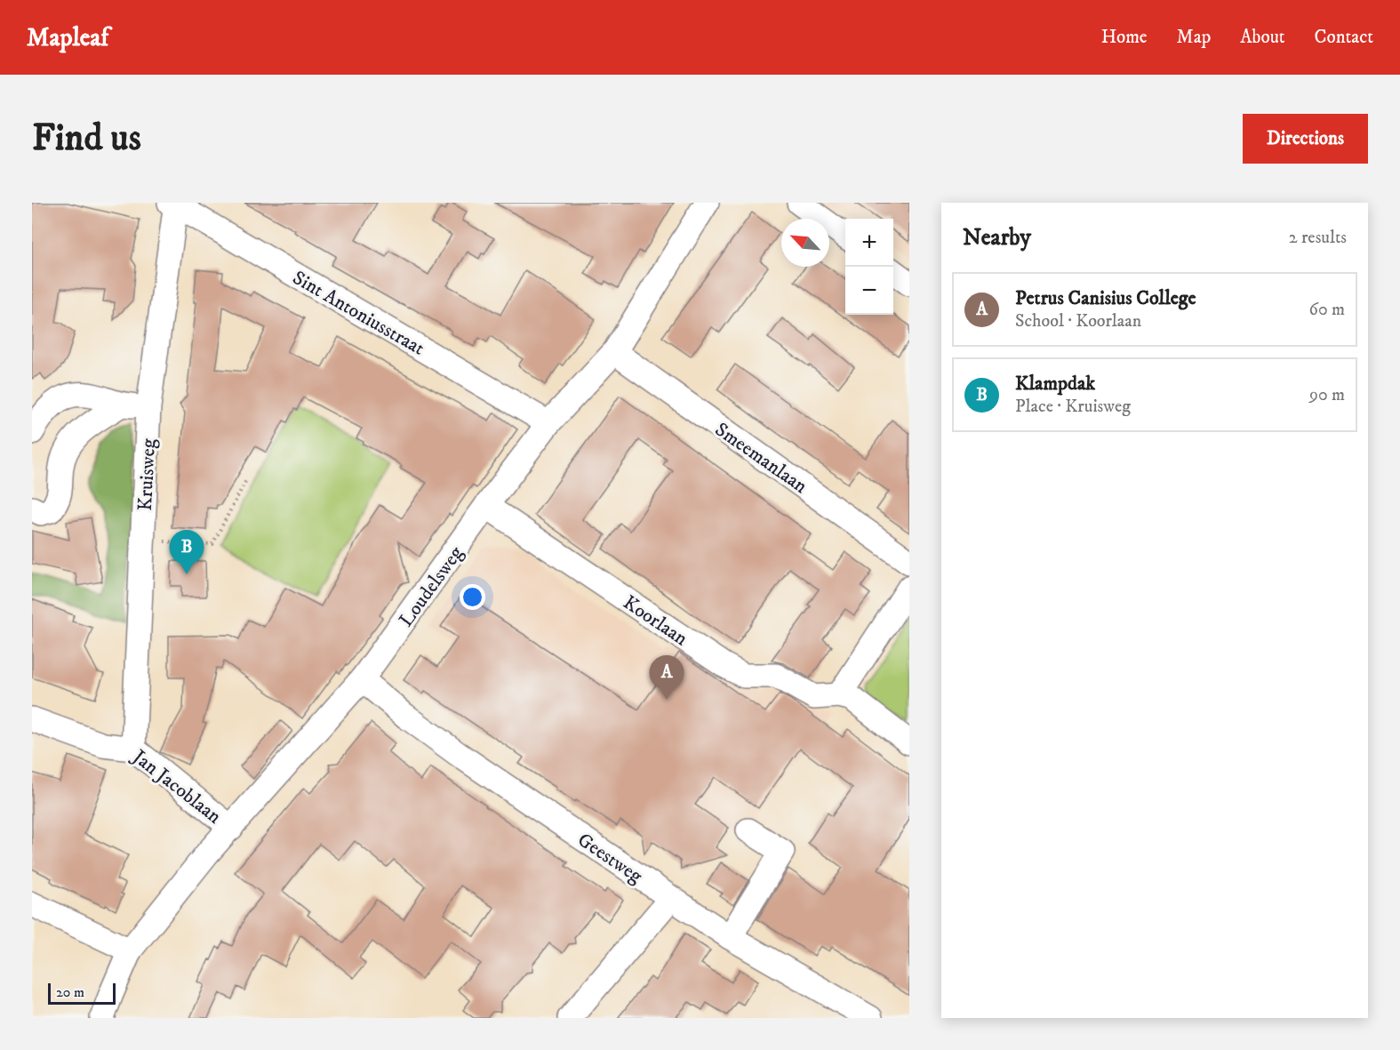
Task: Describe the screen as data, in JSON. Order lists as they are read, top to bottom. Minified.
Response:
{"streets":{"street":["Sint Antoniusstraat","Smeemanlaan","Kruisweg","Loudelsweg","Koorlaan","Jan Jacoblaan","Geestweg"]},"crossings":[["Sint Antoniusstraat","Kruisweg"],["Sint Antoniusstraat","Loudelsweg"],["Smeemanlaan","Loudelsweg"],["Kruisweg","Jan Jacoblaan"],["Loudelsweg","Koorlaan"],["Loudelsweg","Jan Jacoblaan"],["Loudelsweg","Geestweg"]],"scale_bar":"20 m","north":"top left","page":{"header":"Mapleaf","nav":["Home","Map","About","Contact"],"buttons":"Directions","title":"Find us","heading":["Nearby","2 results"],"map_buttons":["+","−"],"list":[{"mark":"A","name":"Petrus Canisius College","note":"School · Koorlaan","value":"60 m"},{"mark":"B","name":"Klampdak","note":"Place · Kruisweg","value":"90 m"}],"pins":["B","A"],"scale":"20 m"}}
